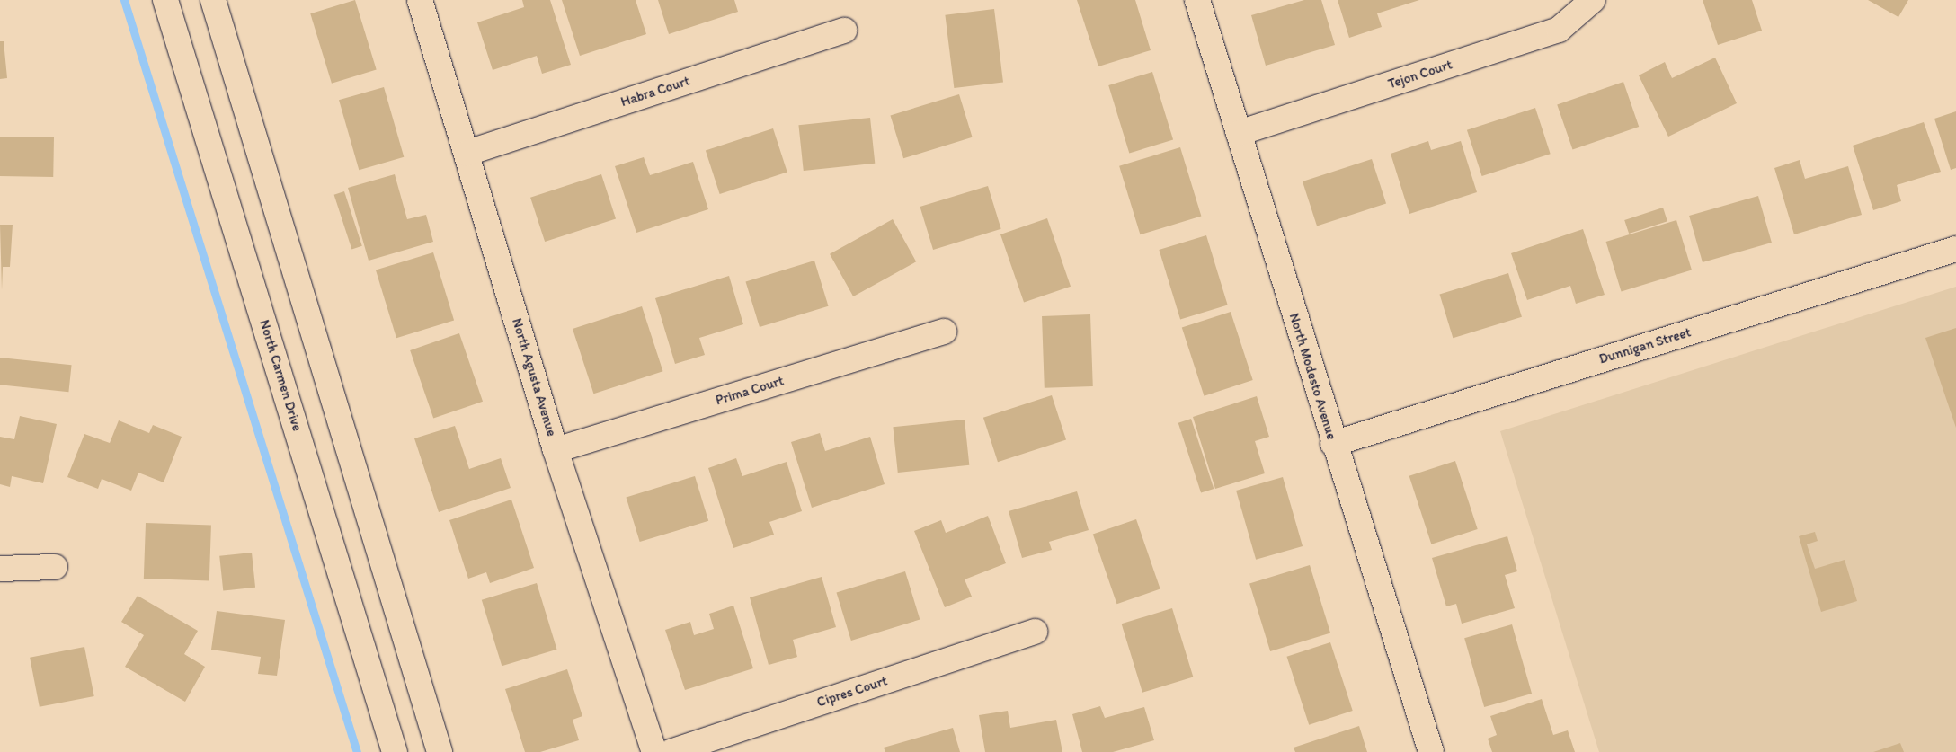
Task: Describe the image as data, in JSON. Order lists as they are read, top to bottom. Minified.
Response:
{"streets":{"street":["Tejon Court","Habra Court","Dunnigan Street","North Carmen Drive","North Modesto Avenue","North Agusta Avenue","Prima Court","Cipres Court"]},"crossings":[["Tejon Court","North Modesto Avenue"],["Habra Court","North Agusta Avenue"],["Dunnigan Street","North Modesto Avenue"],["North Agusta Avenue","Prima Court"]]}
